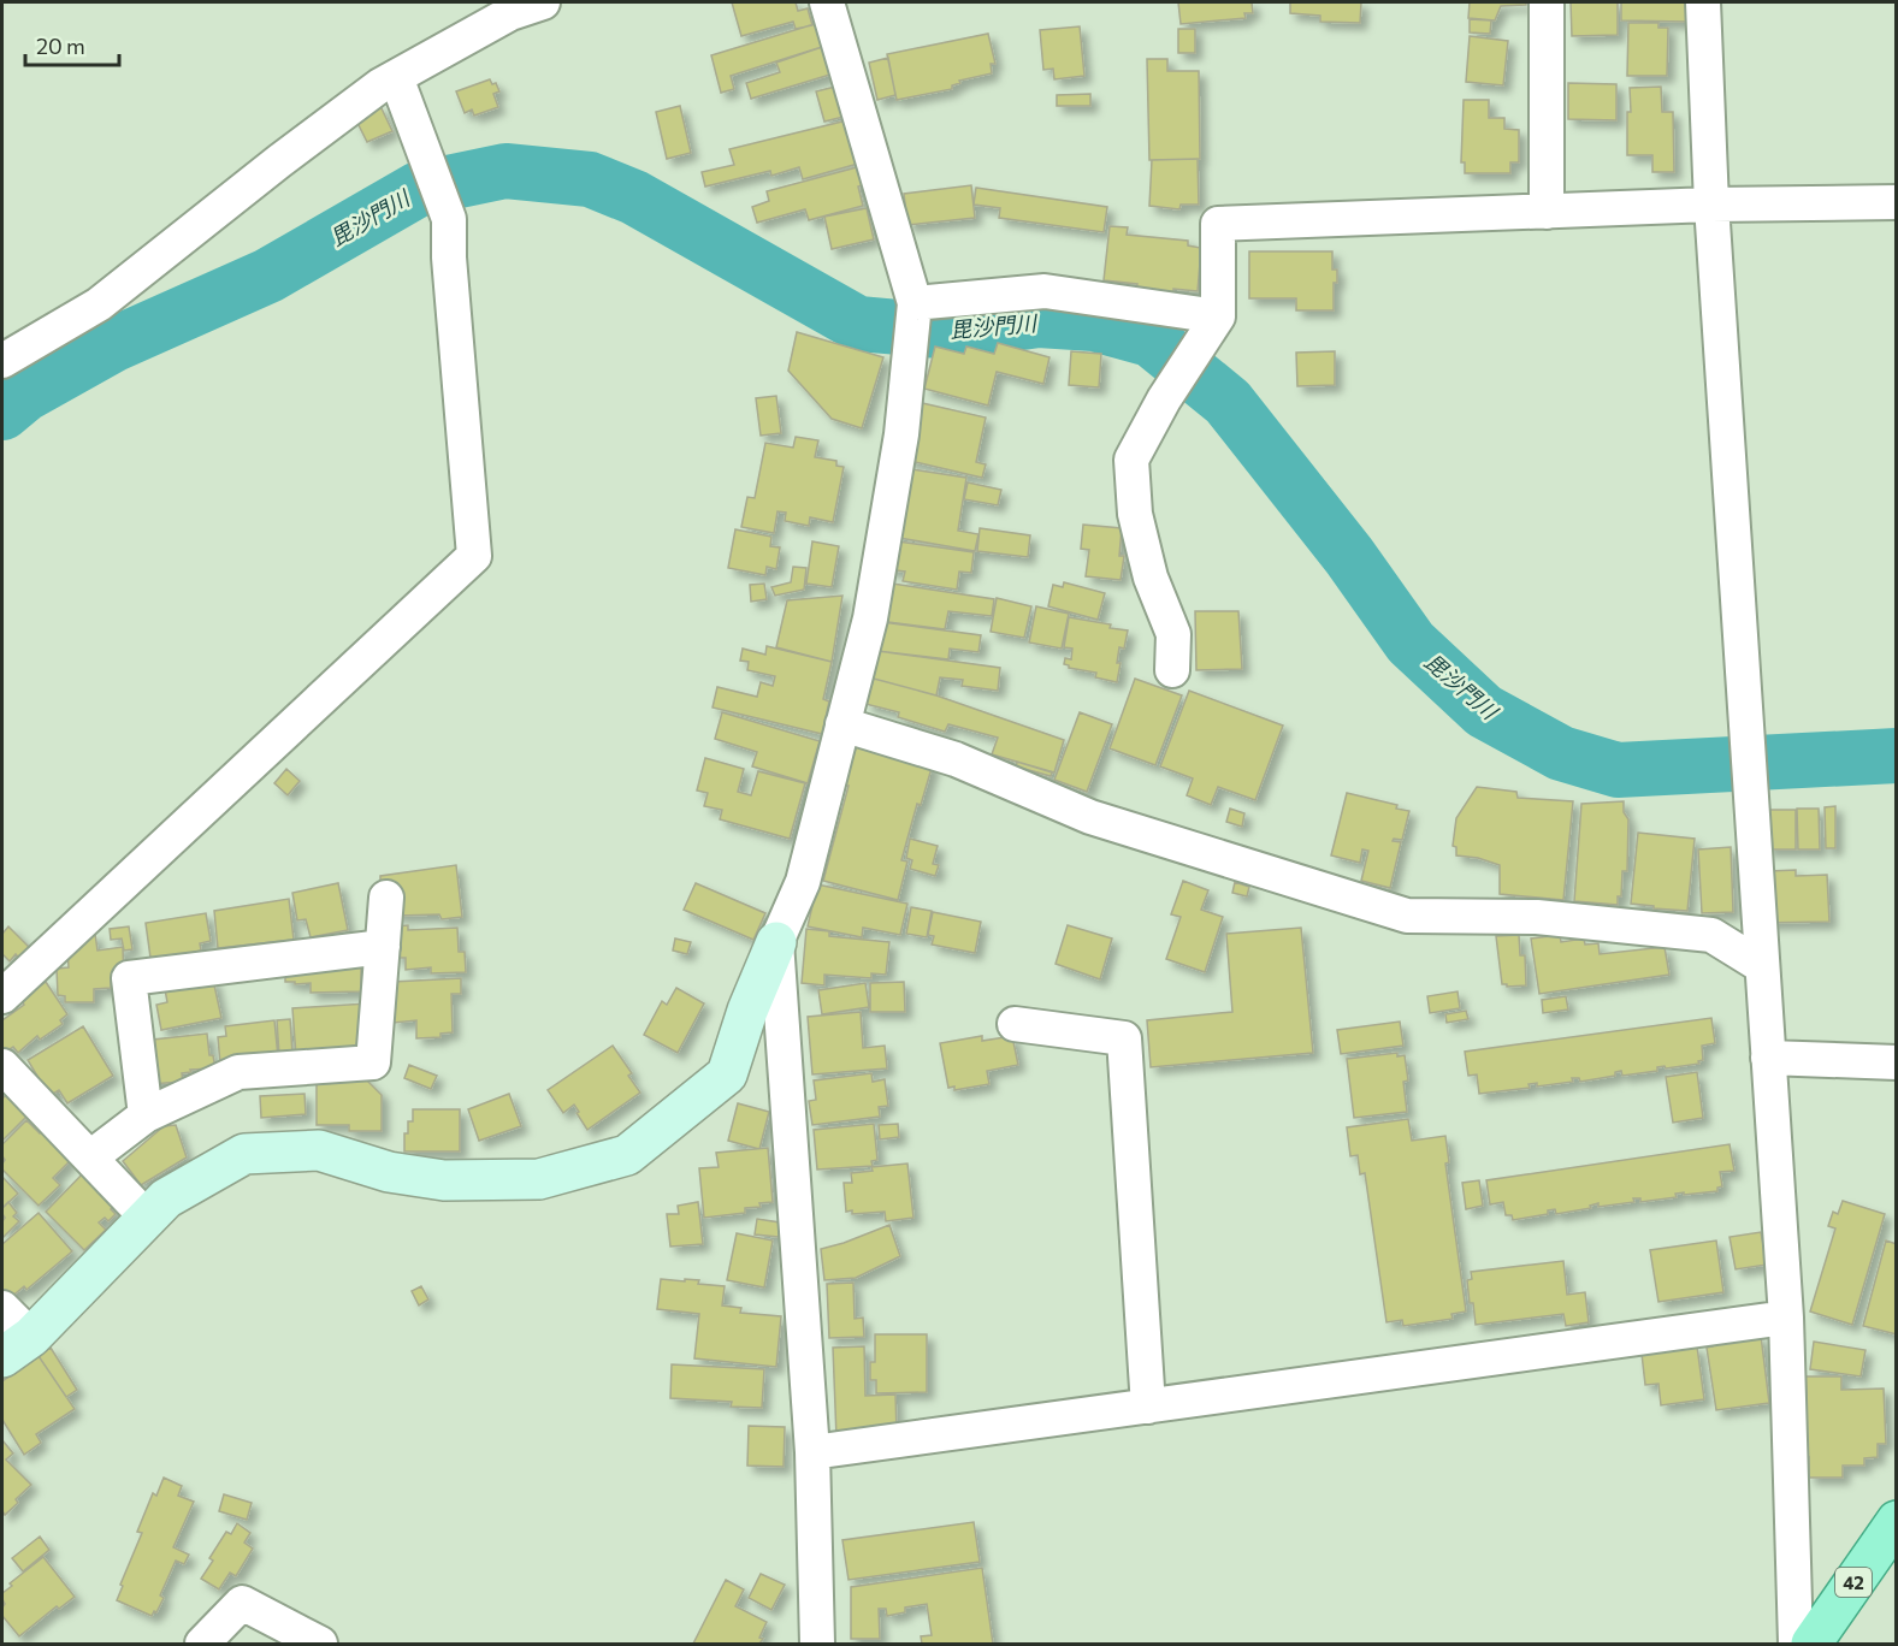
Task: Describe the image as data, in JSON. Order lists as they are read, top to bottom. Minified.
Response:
{"streets":{"main road":["42"]},"water":["毘沙門川"],"scale_bar":"20 m"}
